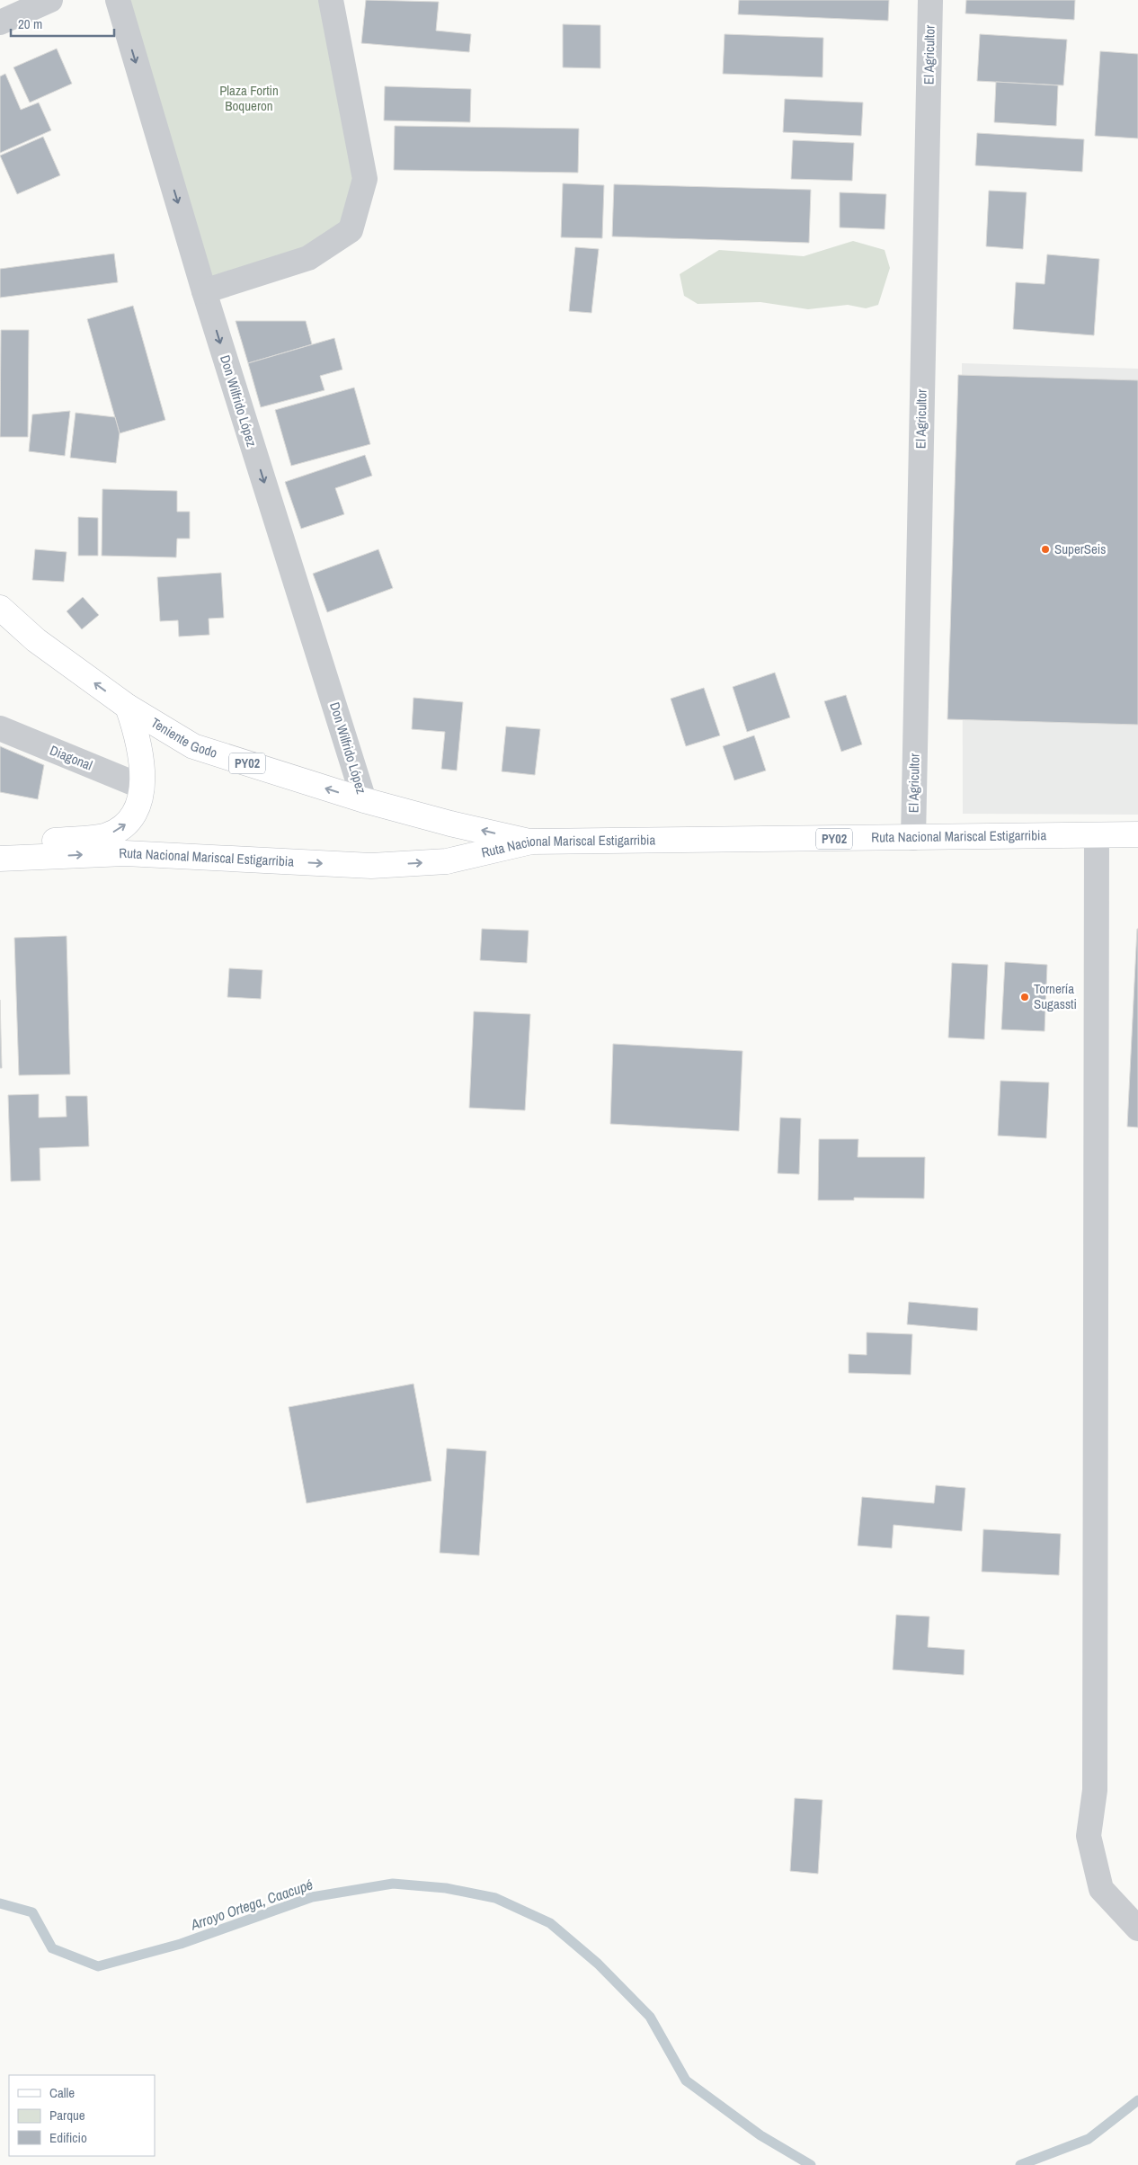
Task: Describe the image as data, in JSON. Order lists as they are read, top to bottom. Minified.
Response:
{"streets":{"main road":["Teniente Godo","PY02","Ruta Nacional Mariscal Estigarribia"],"street":["El Agricultor","Don Wilfrido López","Diagonal"]},"crossings":[["El Agricultor","Ruta Nacional Mariscal Estigarribia"],["Don Wilfrido López","Teniente Godo"],["Teniente Godo","Ruta Nacional Mariscal Estigarribia"]],"one_way":["Don Wilfrido López","Teniente Godo","Ruta Nacional Mariscal Estigarribia"],"water":["Arroyo Ortega, Caacupé"],"parks":["Plaza Fortin Boqueron"],"places":["SuperSeis","Tornería Sugassti"],"legend":["Calle","Parque","Edificio"],"scale_bar":"20 m"}
